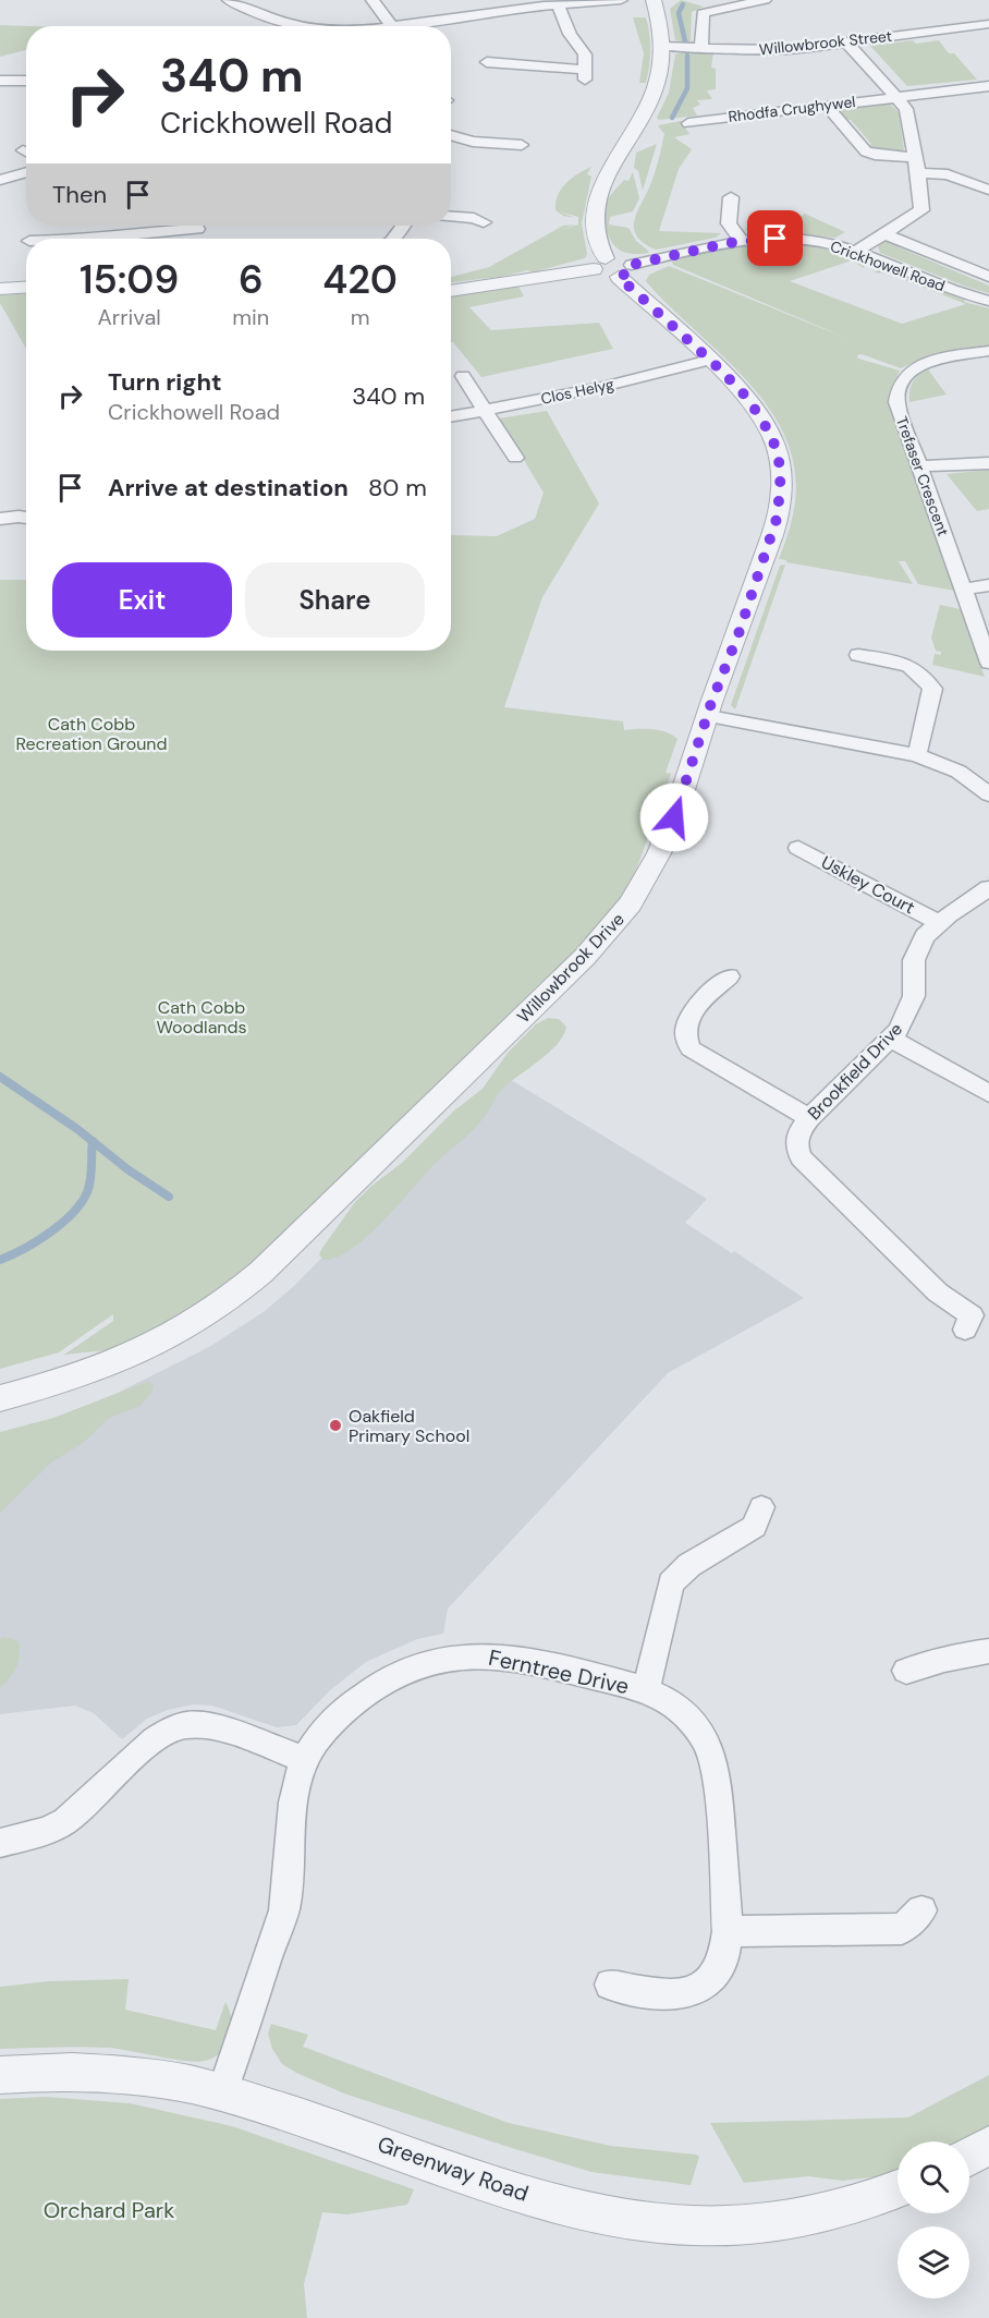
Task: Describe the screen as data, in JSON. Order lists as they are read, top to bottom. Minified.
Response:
{"streets":{"street":["Willowbrook Street","Rhodfa Crughywel","Crickhowell Road","Clos Helyg","Trefaser Crescent","Uskley Court","Willowbrook Drive","Brookfield Drive","Ferntree Drive","Greenway Road"]},"crossings":[["Willowbrook Street","Willowbrook Drive"],["Crickhowell Road","Willowbrook Drive"],["Clos Helyg","Willowbrook Drive"],["Uskley Court","Brookfield Drive"],["Ferntree Drive","Greenway Road"]],"parks":["Cath Cobb Recreation Ground","Cath Cobb Woodlands","Orchard Park"],"places":["Oakfield Primary School"],"page":{"turn":["340 m","Crickhowell Road"],"then":"Then","eta":["15:09","Arrival","6","min","420","m"],"list":[{"name":"Turn right","note":"Crickhowell Road","value":"340 m"},{"name":"Arrive at destination","value":"80 m"}],"buttons":["Exit","Share"]}}
